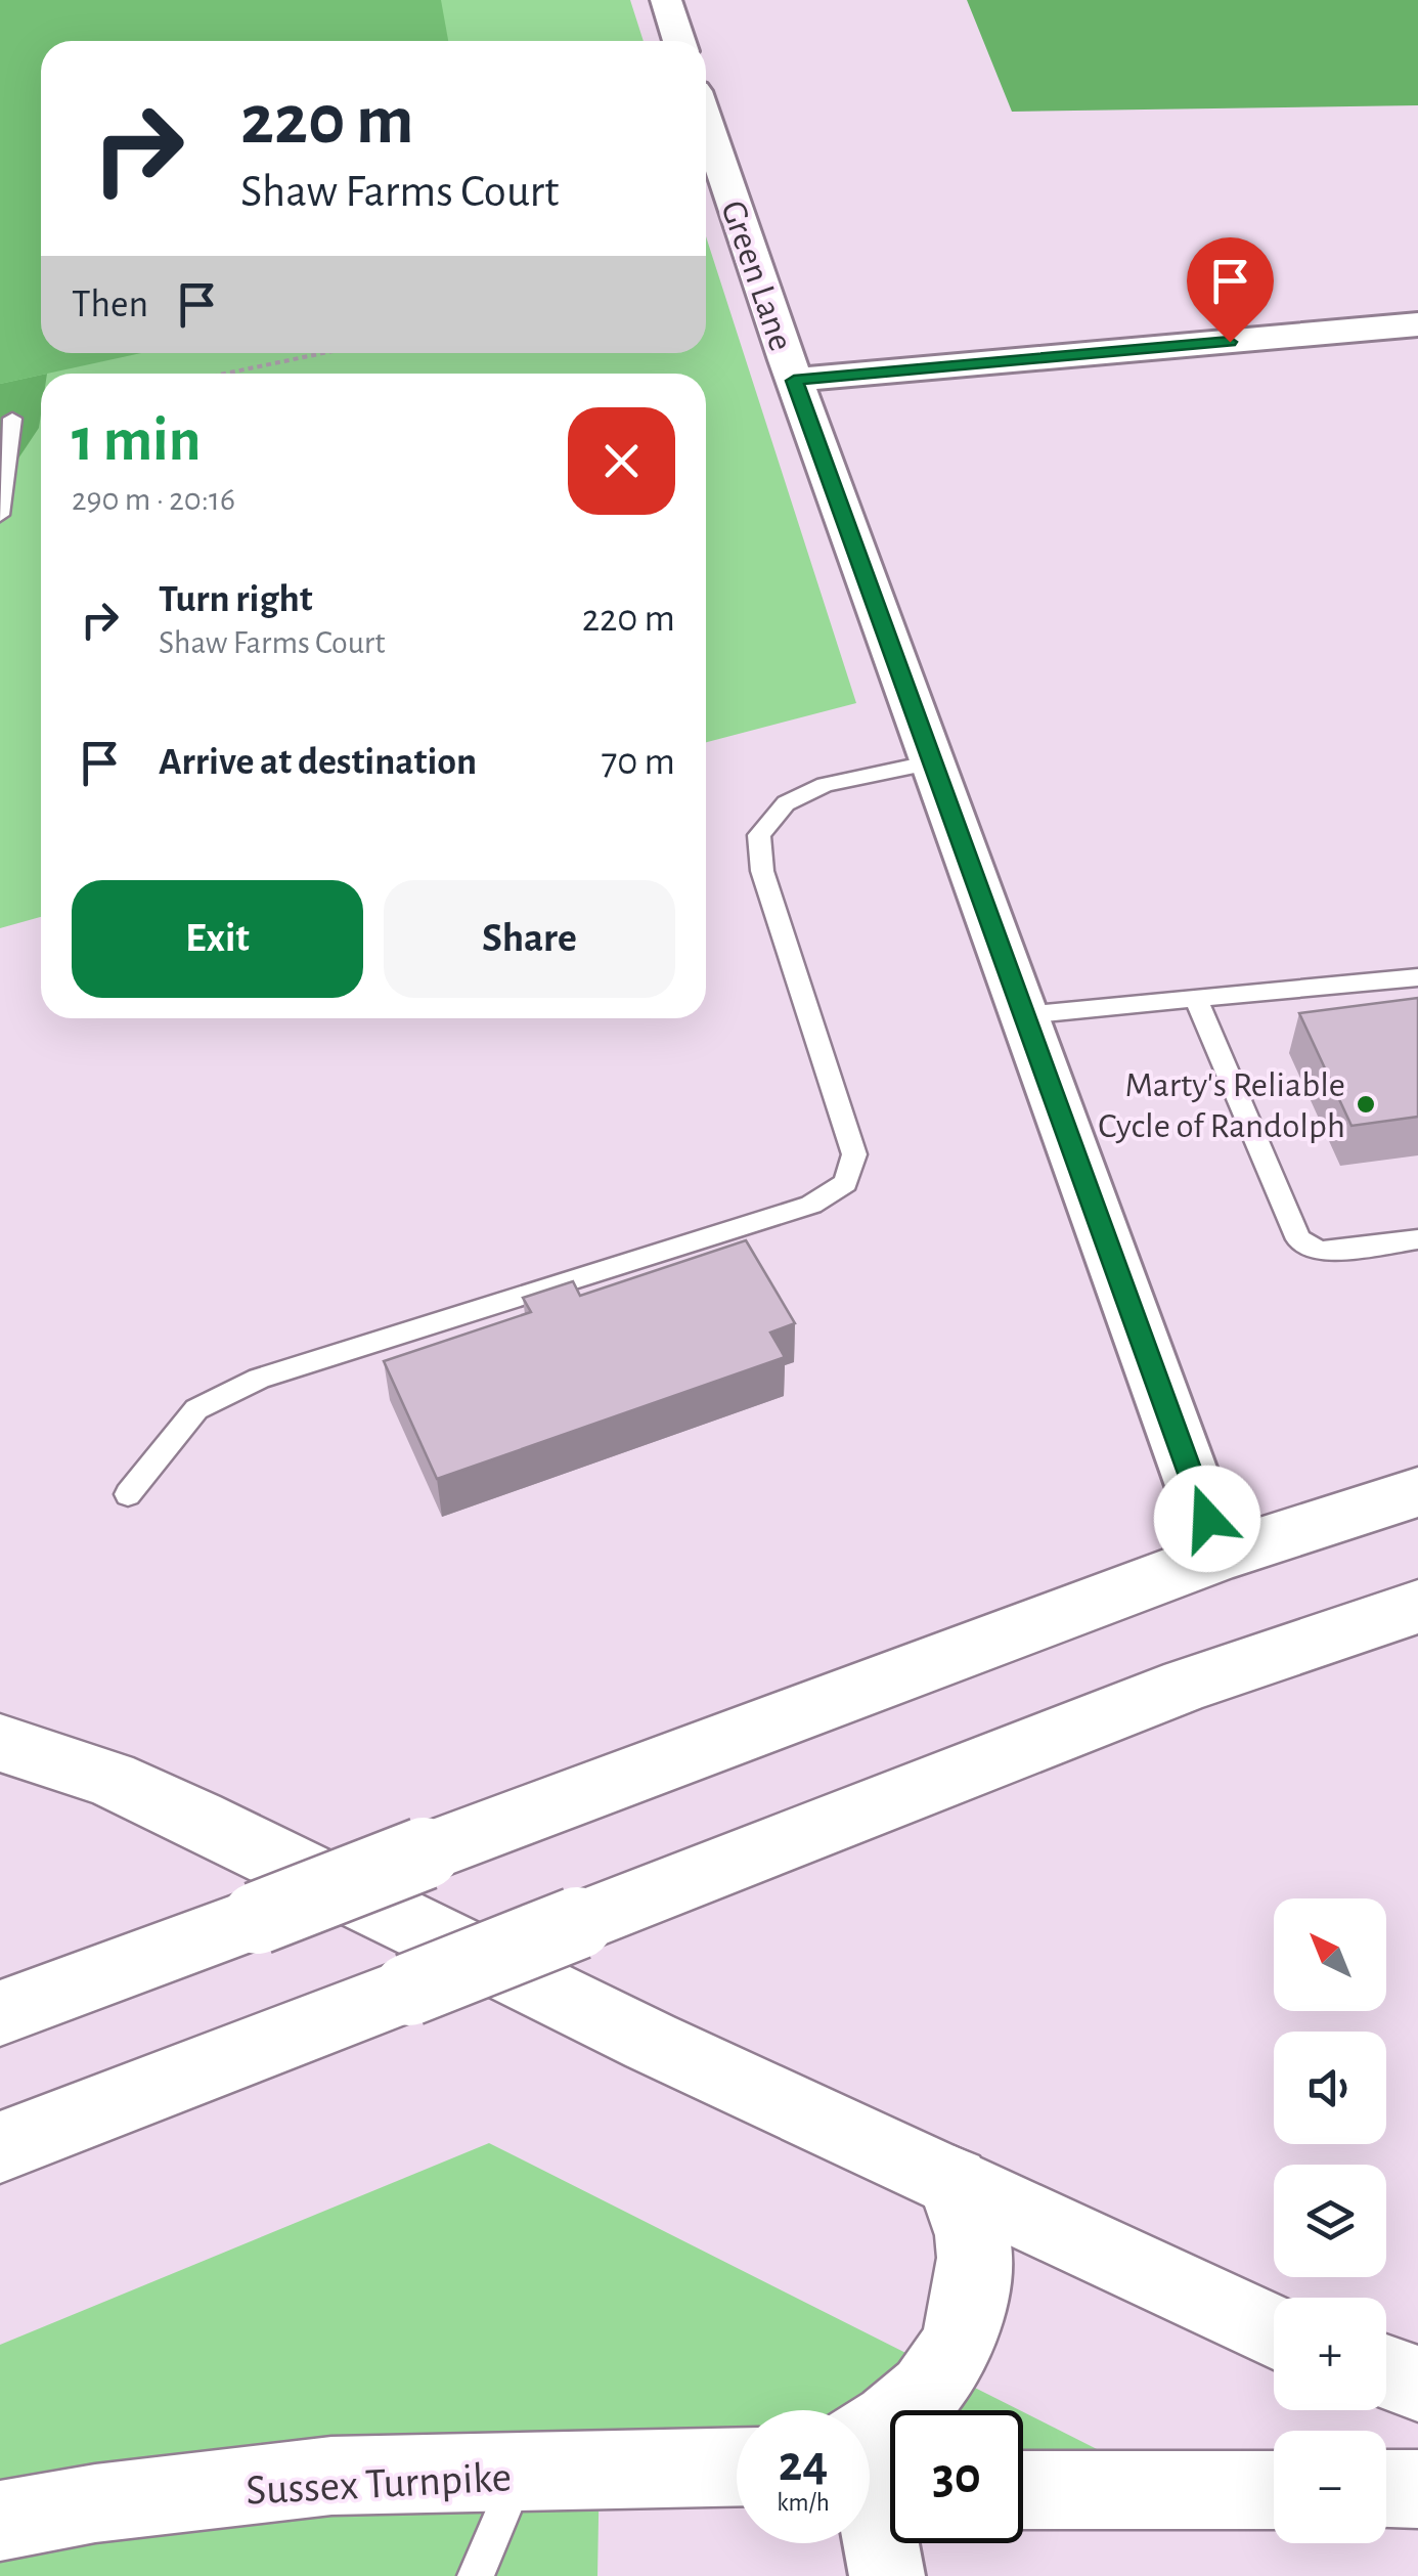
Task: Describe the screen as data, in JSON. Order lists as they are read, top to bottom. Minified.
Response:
{"streets":{"main road":["Sussex Turnpike"],"street":["Green Lane"]},"places":["Marty's Reliable Cycle of Randolph"],"north":"top left","page":{"turn":["220 m","Shaw Farms Court"],"then":"Then","heading":["1 min","290 m · 20:16"],"list":[{"name":"Turn right","note":"Shaw Farms Court","value":"220 m"},{"name":"Arrive at destination","value":"70 m"}],"buttons":["Exit","Share"],"map_buttons":["+","−"],"speed":"24 km/h","limit":"30"}}
